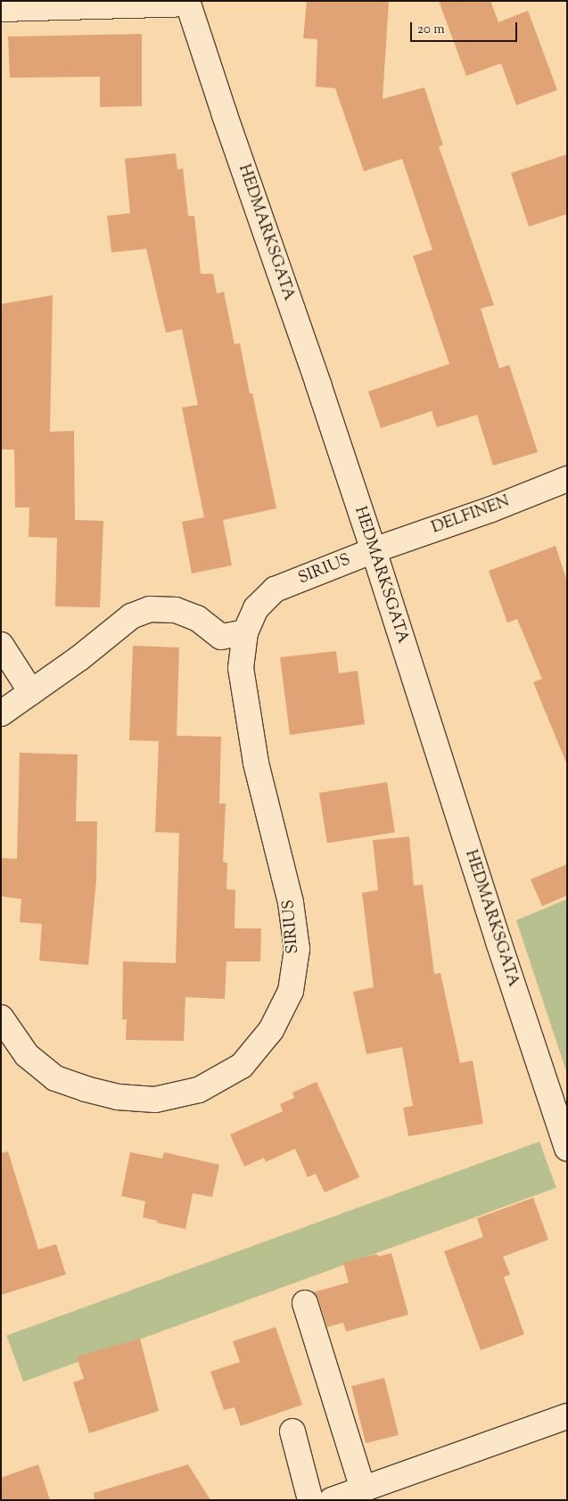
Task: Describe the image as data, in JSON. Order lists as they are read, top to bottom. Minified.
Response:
{"streets":{"street":["HEDMARKSGATA","DELFINEN","SIRIUS"]},"crossings":[["HEDMARKSGATA","DELFINEN"],["HEDMARKSGATA","SIRIUS"],["DELFINEN","SIRIUS"]],"scale_bar":"20 m"}
